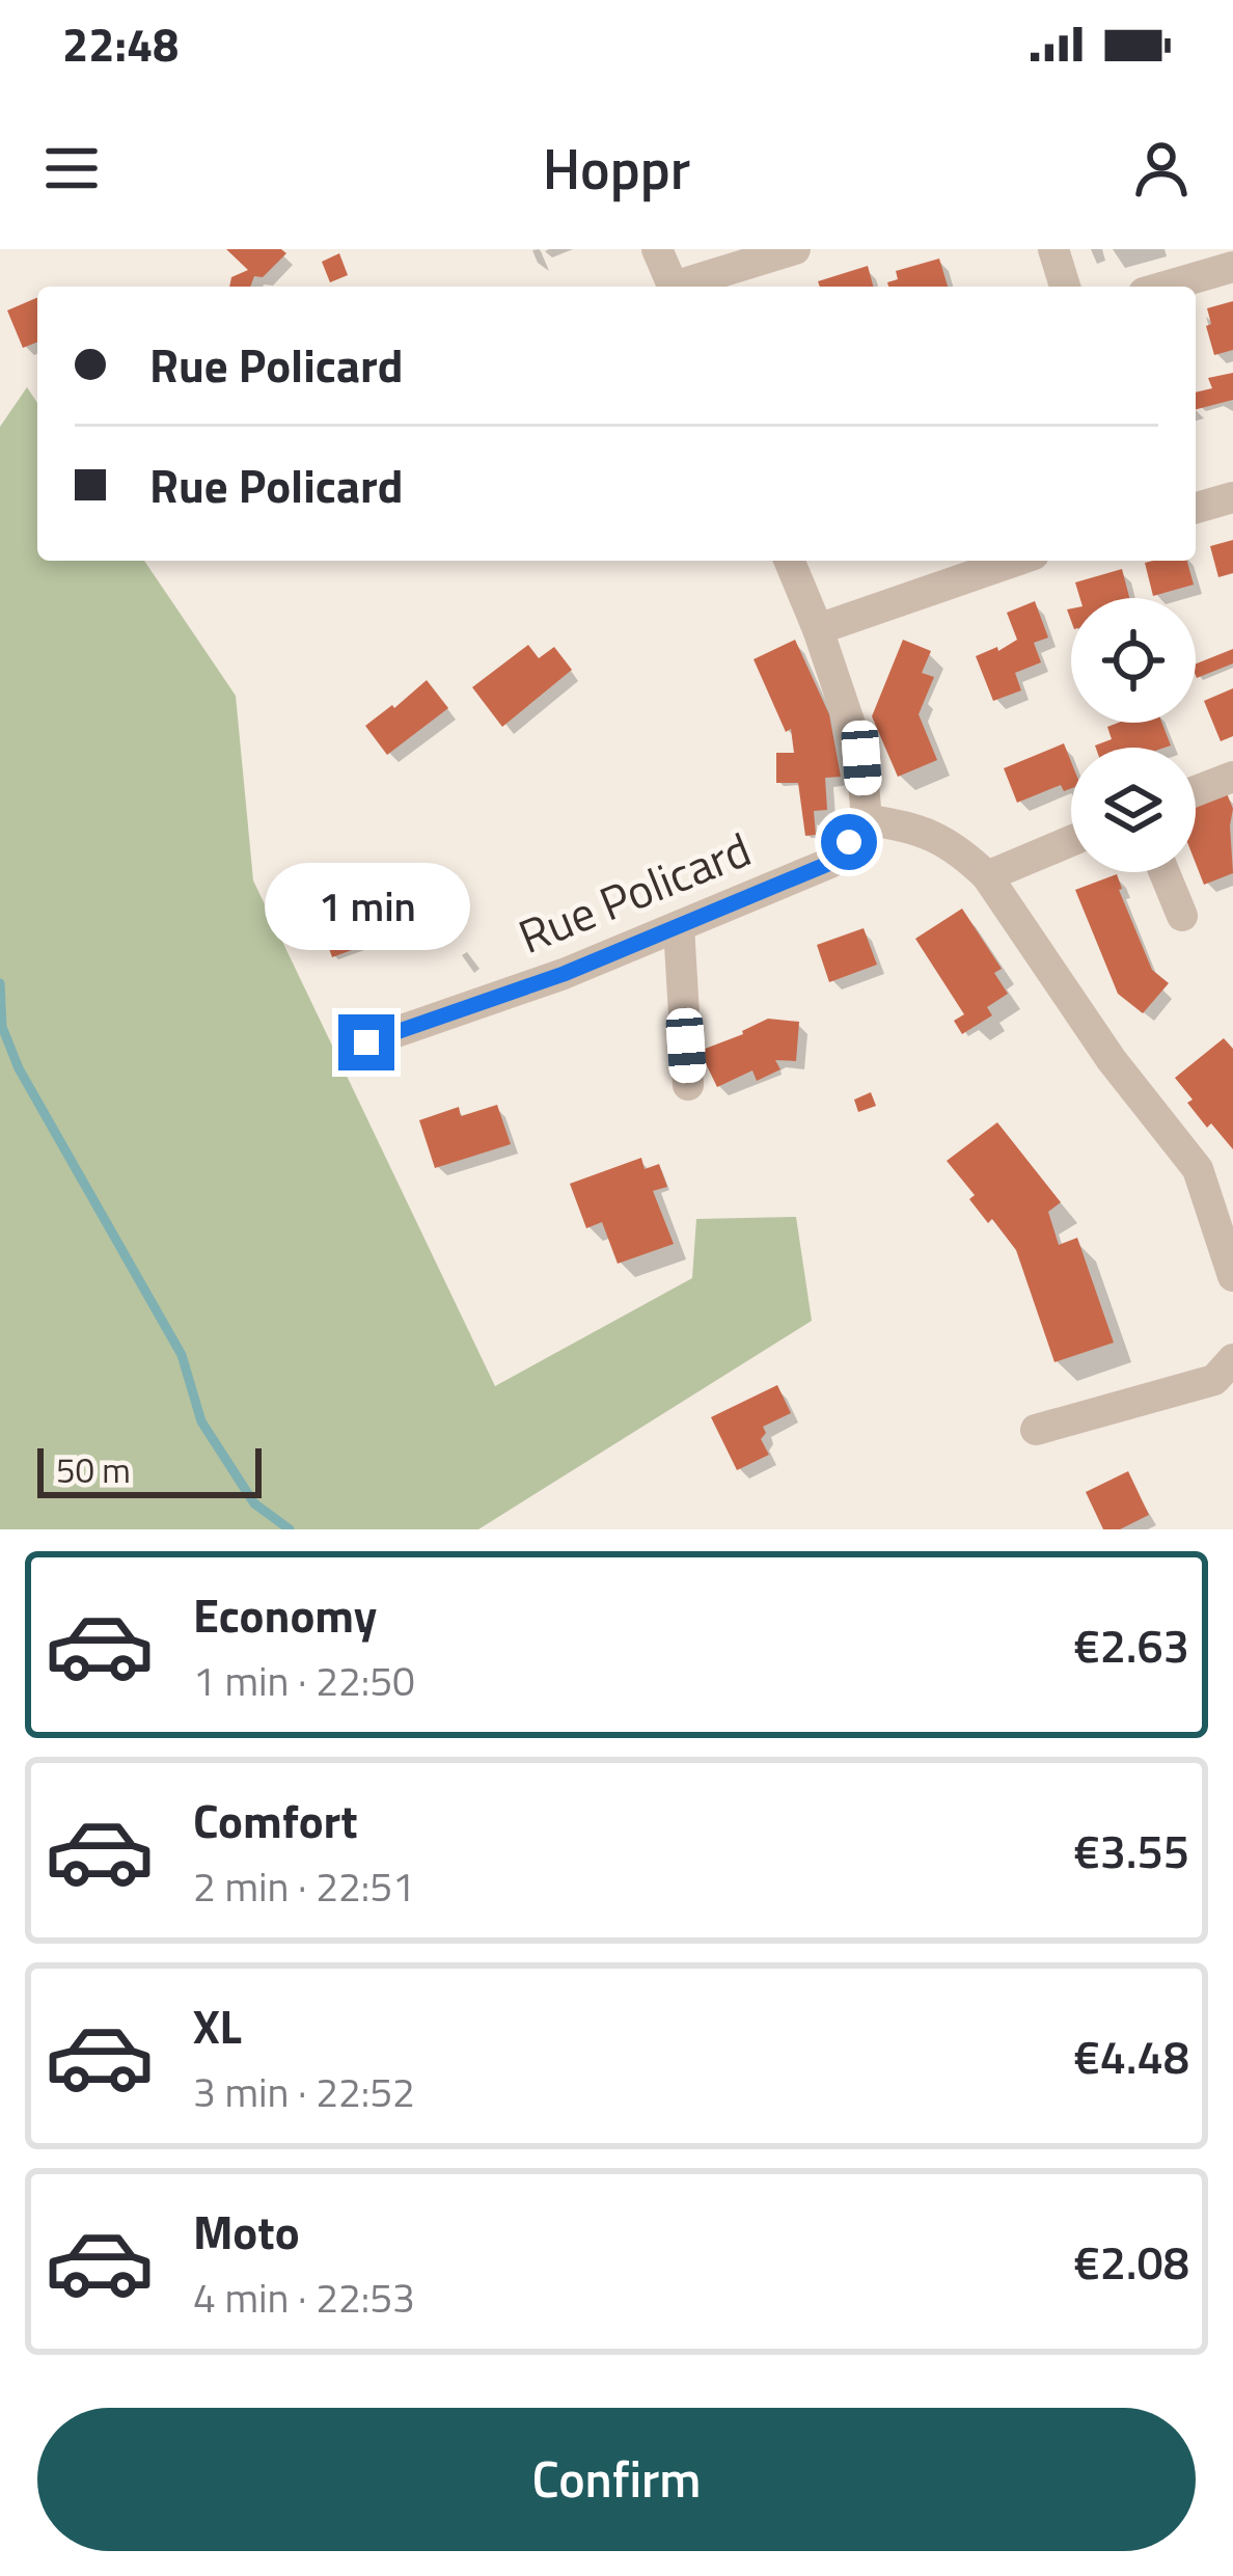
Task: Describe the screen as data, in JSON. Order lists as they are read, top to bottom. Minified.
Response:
{"streets":{"street":["Rue Policard"]},"scale_bar":"50 m","page":{"status":"22:48","header":"Hoppr","banner":["Rue Policard","Rue Policard"],"bubble":"1 min","scale":"50 m","list":[{"name":"Economy","note":"1 min · 22:50","value":"€2.63"},{"name":"Comfort","note":"2 min · 22:51","value":"€3.55"},{"name":"XL","note":"3 min · 22:52","value":"€4.48"},{"name":"Moto","note":"4 min · 22:53","value":"€2.08"}],"buttons":"Confirm"}}
